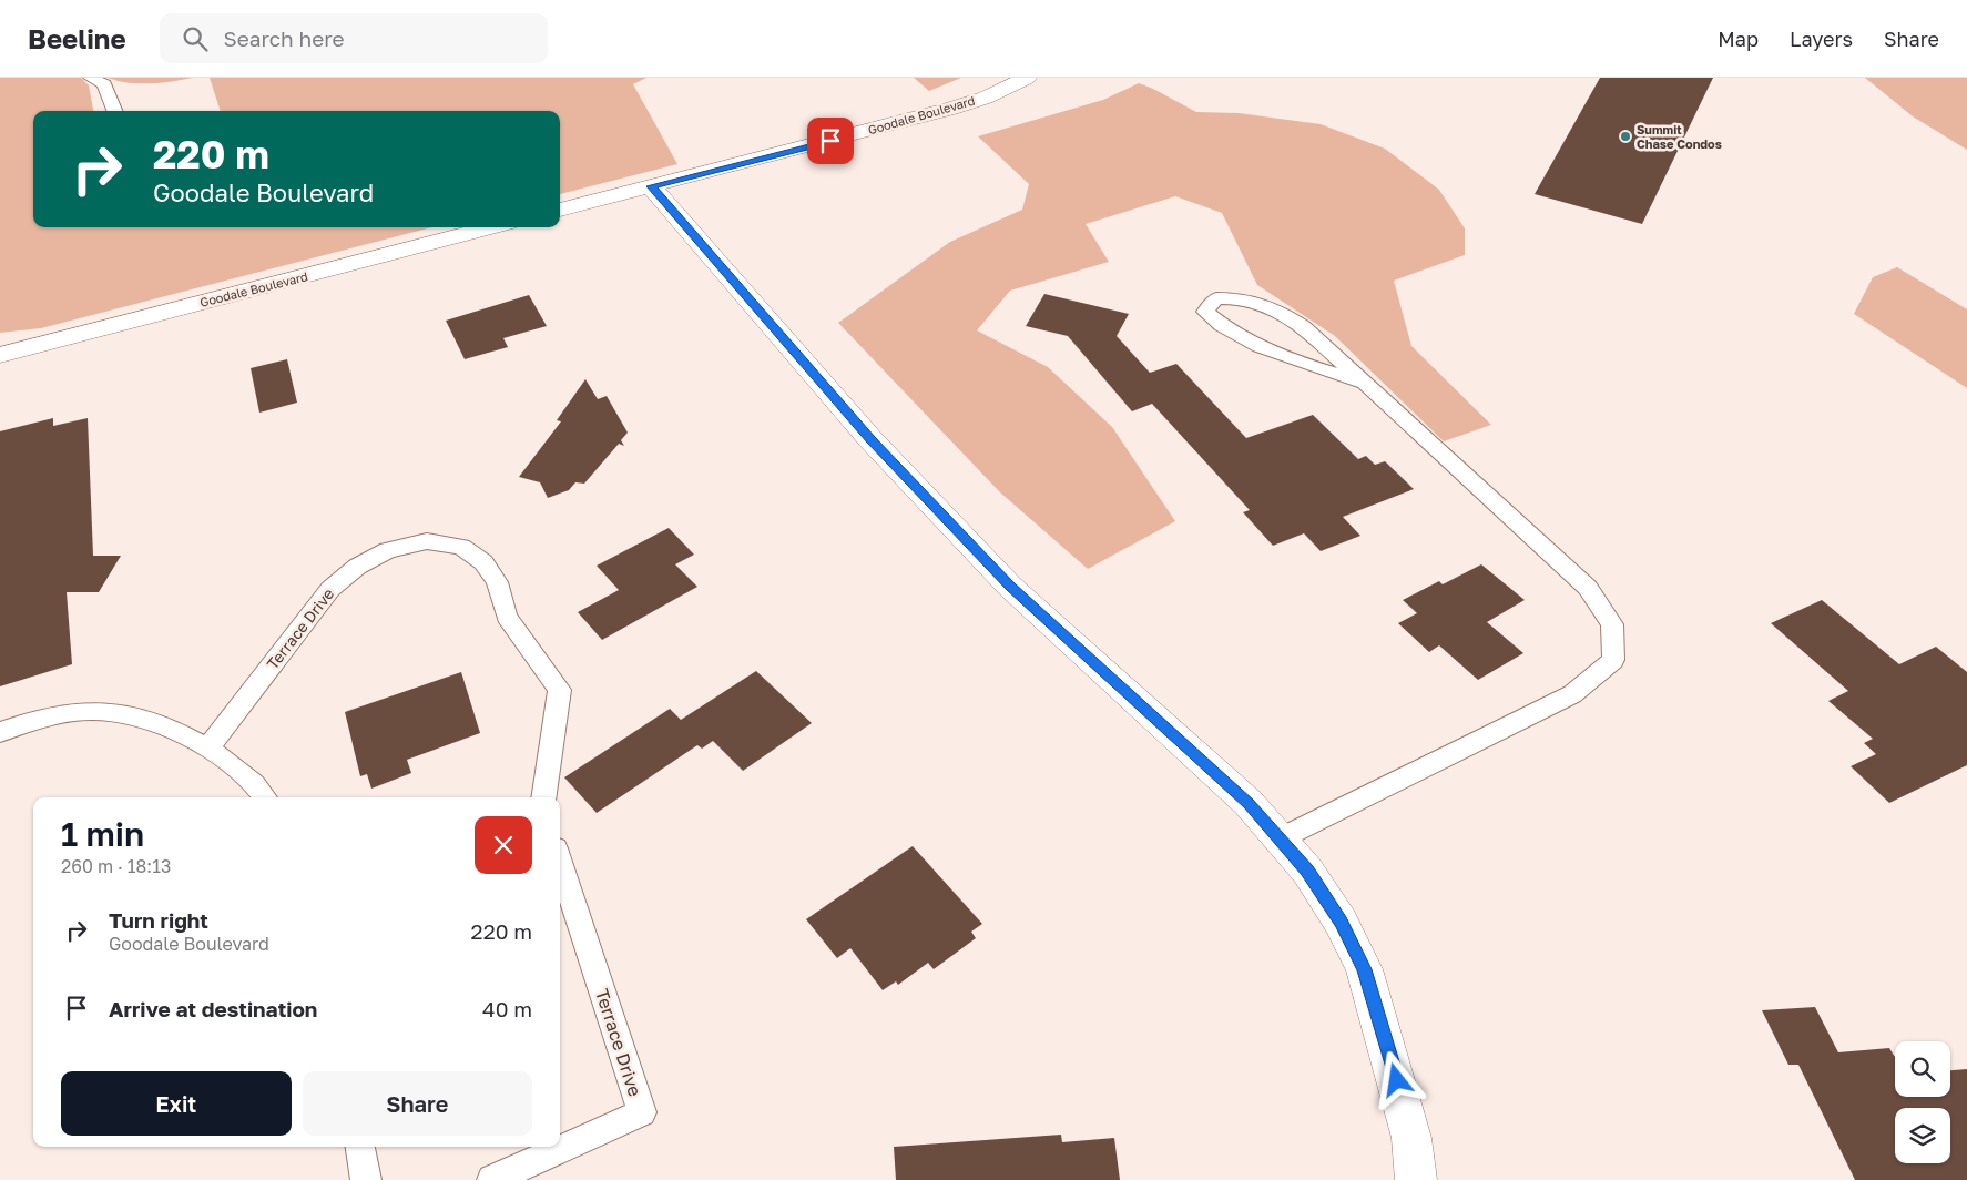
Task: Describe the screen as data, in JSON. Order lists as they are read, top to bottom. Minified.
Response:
{"streets":{"street":["Goodale Boulevard"],"lane":["Terrace Drive"]},"places":["Summit Chase Condos"],"page":{"header":"Beeline","search":"Search here","nav":["Map","Layers","Share"],"turn":["220 m","Goodale Boulevard"],"heading":["1 min","260 m · 18:13"],"list":[{"name":"Turn right","note":"Goodale Boulevard","value":"220 m"},{"name":"Arrive at destination","value":"40 m"}],"buttons":["Exit","Share"]}}
